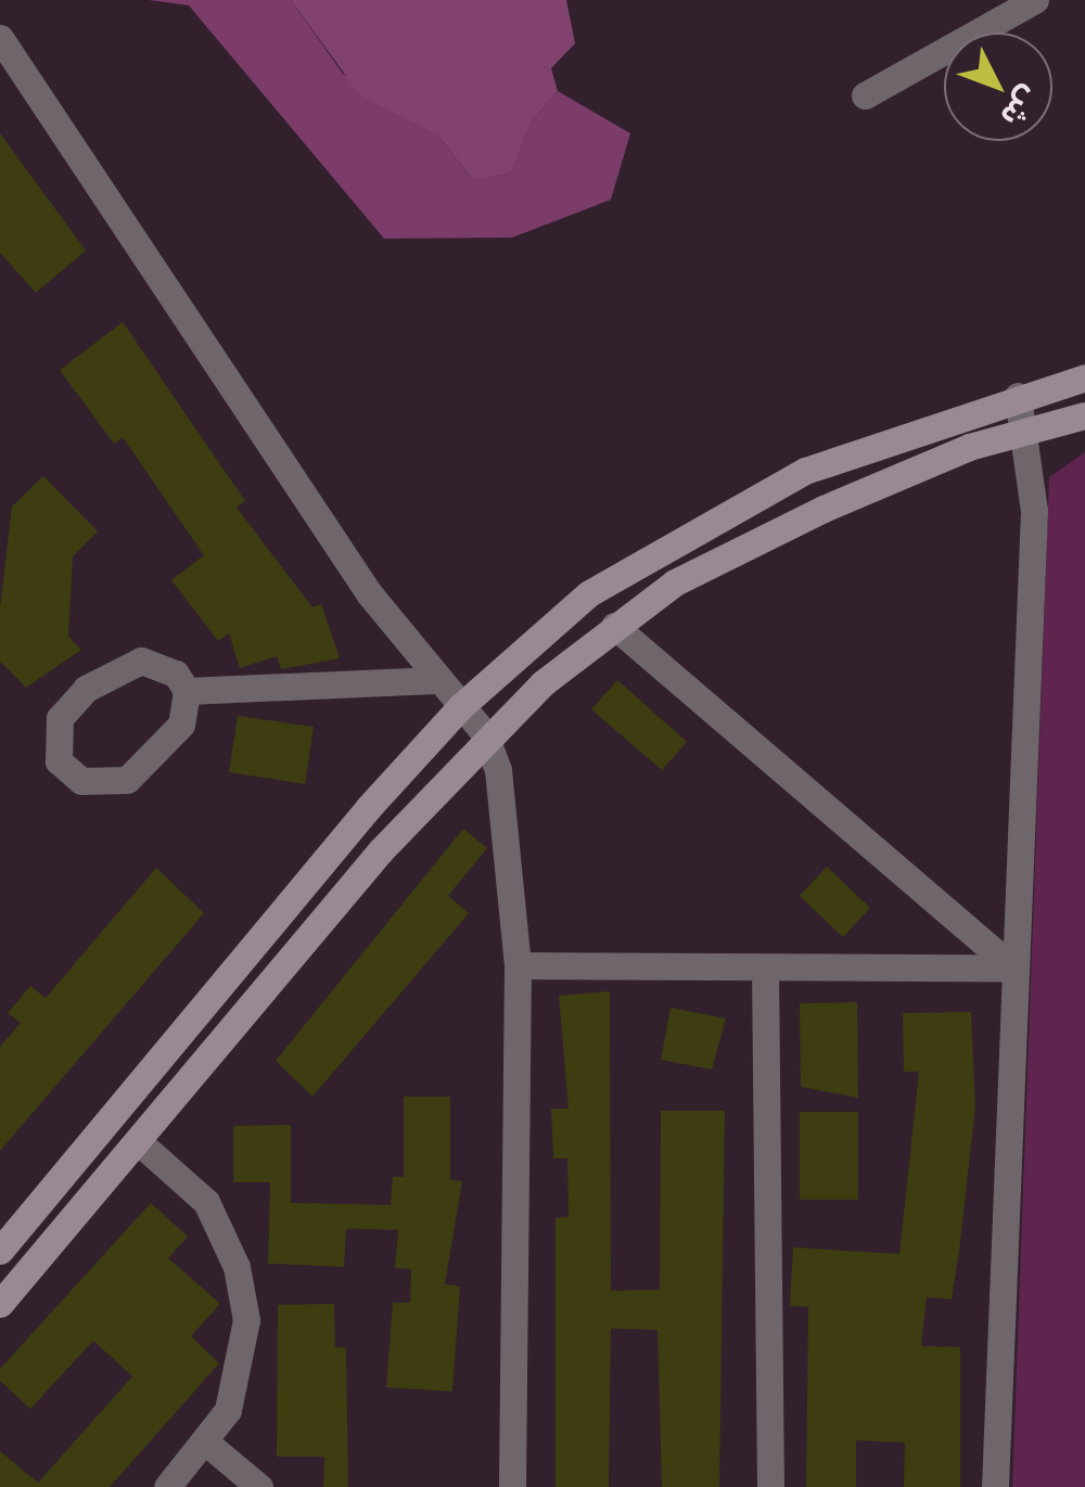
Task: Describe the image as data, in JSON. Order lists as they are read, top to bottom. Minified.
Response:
{"north":"bottom right"}
